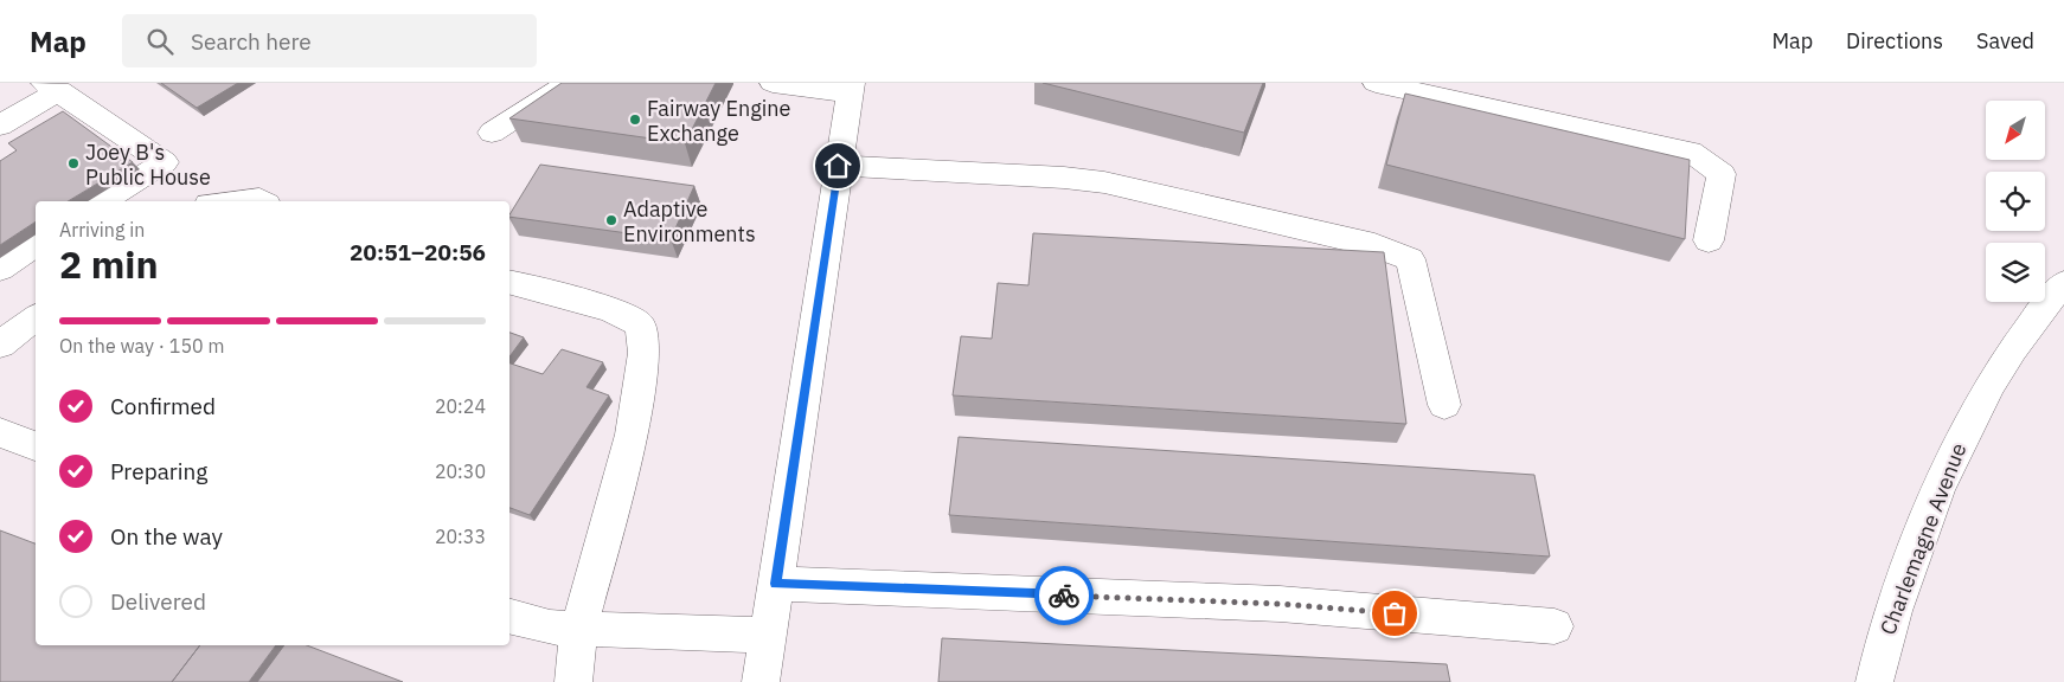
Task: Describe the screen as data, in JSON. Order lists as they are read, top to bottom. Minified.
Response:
{"streets":{"street":["Charlemagne Avenue"]},"places":["Fairway Engine Exchange","Joey B's Public House","Adaptive Environments"],"north":"bottom left","page":{"header":"Map","search":"Search here","nav":["Map","Directions","Saved"],"heading":["2 min","Arriving in","20:51–20:56"],"bar":"On the way · 150 m","list":[["Confirmed","20:24"],["Preparing","20:30"],["On the way","20:33"],"Delivered"]}}
